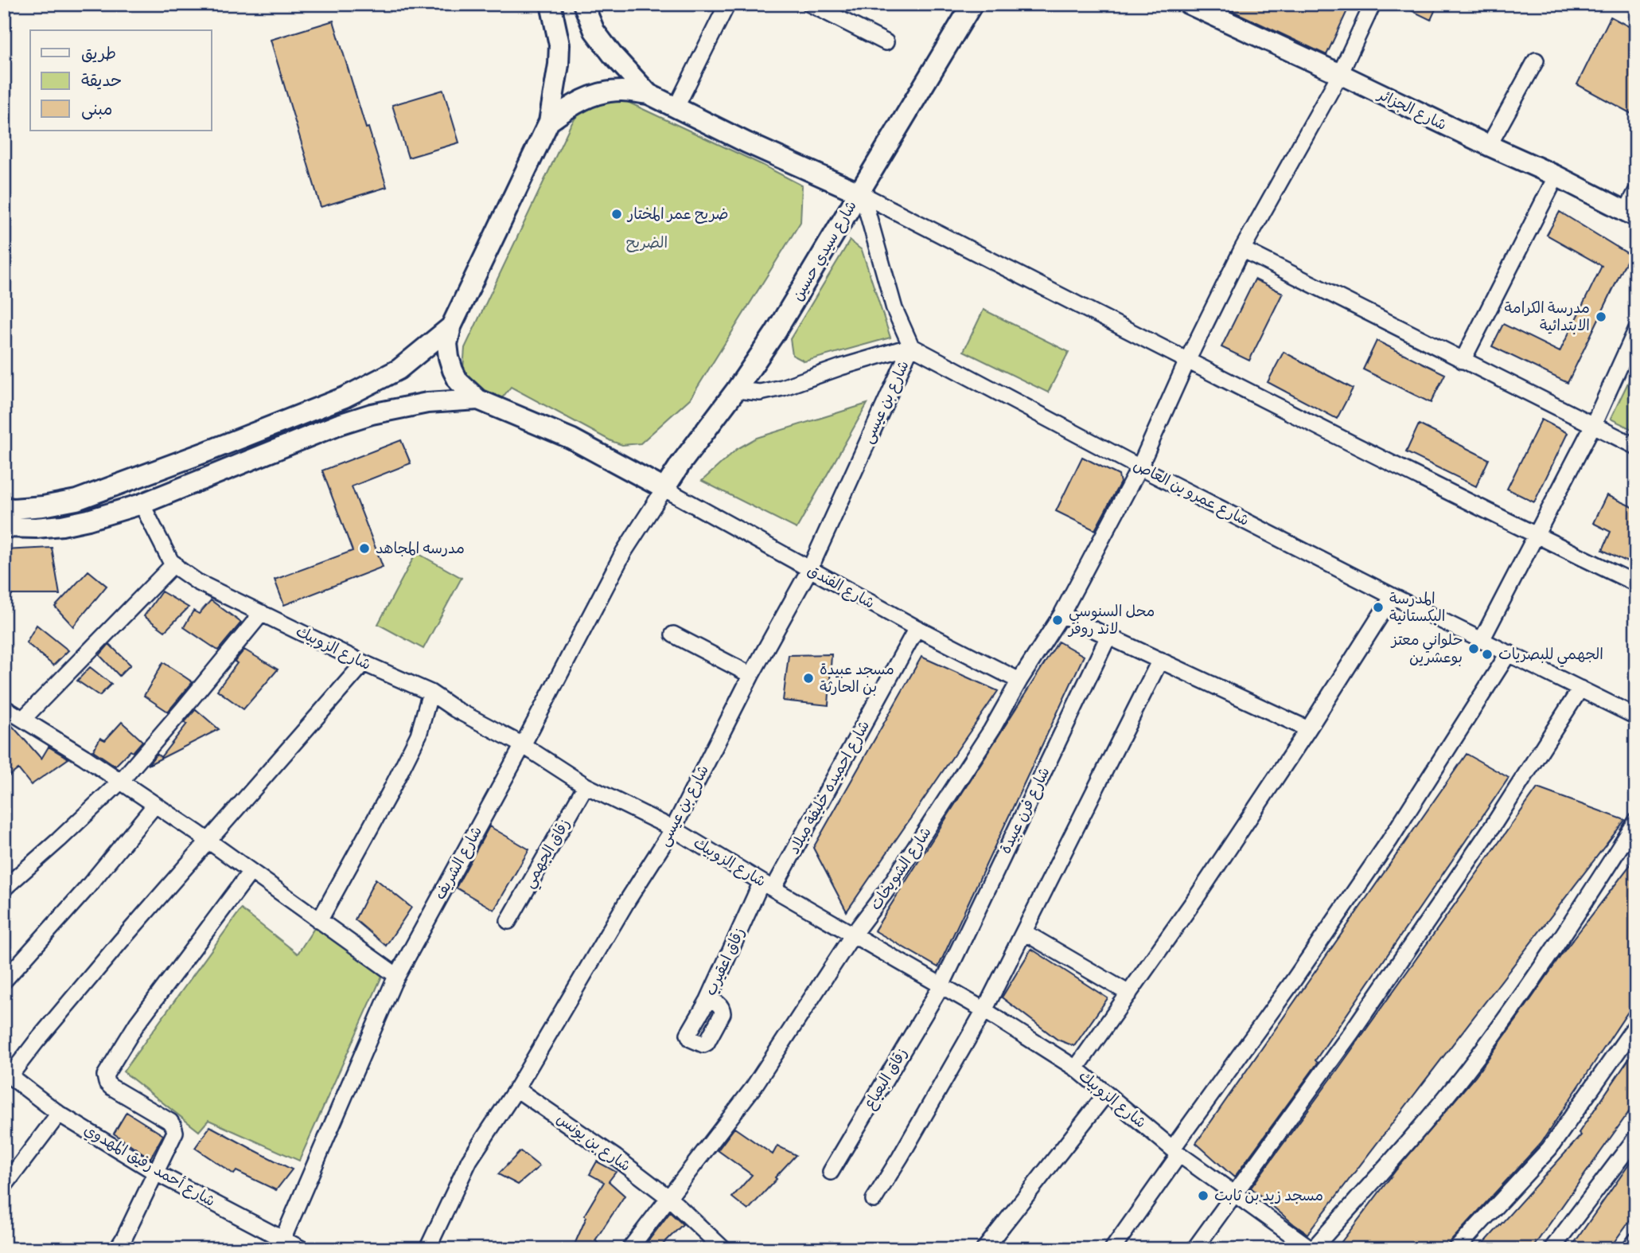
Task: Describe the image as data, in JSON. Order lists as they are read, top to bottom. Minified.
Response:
{"streets":{"main road":["شارع الجزائر","شارع سيدي حسين"],"street":["شارع بن عيسى","شارع عمرو بن العاص","شارع الفندق","شارع الزوبيك","شارع احميده خليفة ميلاد","شارع فرن عبيدة","زقاق الجهمي","شارع الشريف","شارع الشويخات","زقاق اعقيرب","زقاق البعباع","شارع بن يونس","شارع أحمد رفيق المهدوي"]},"crossings":[["شارع الجزائر","شارع الشويخات"],["شارع سيدي حسين","شارع الفندق"],["شارع سيدي حسين","شارع الشريف"],["شارع بن عيسى","شارع عمرو بن العاص"],["شارع بن عيسى","شارع الفندق"],["شارع بن عيسى","شارع الزوبيك"],["شارع بن عيسى","شارع بن يونس"],["شارع عمرو بن العاص","شارع الشويخات"],["شارع الفندق","شارع احميده خليفة ميلاد"],["شارع الفندق","شارع الشريف"],["شارع الفندق","شارع الشويخات"],["شارع الزوبيك","شارع احميده خليفة ميلاد"],["شارع الزوبيك","شارع فرن عبيدة"],["شارع الزوبيك","زقاق الجهمي"],["شارع الزوبيك","شارع الشريف"],["شارع الزوبيك","شارع الشويخات"],["شارع الزوبيك","زقاق اعقيرب"],["شارع الزوبيك","زقاق البعباع"],["شارع احميده خليفة ميلاد","زقاق اعقيرب"],["شارع فرن عبيدة","زقاق البعباع"],["شارع الشريف","شارع أحمد رفيق المهدوي"],["شارع الشويخات","شارع بن يونس"]],"parks":["الضريح"],"places":["ضريح عمر المختار","مدرسة الكرامة الابتدائية","مدرسه المجاهد","المدرسة البكستانية","محل السنوسي لاند روفر","حلواني معتز بوعشرين","الجهمي للبصريات","مسجد عبيدة بن الحارثة","مسجد زيد بن ثابت"],"legend":["طريق","حديقة","مبنى"]}
